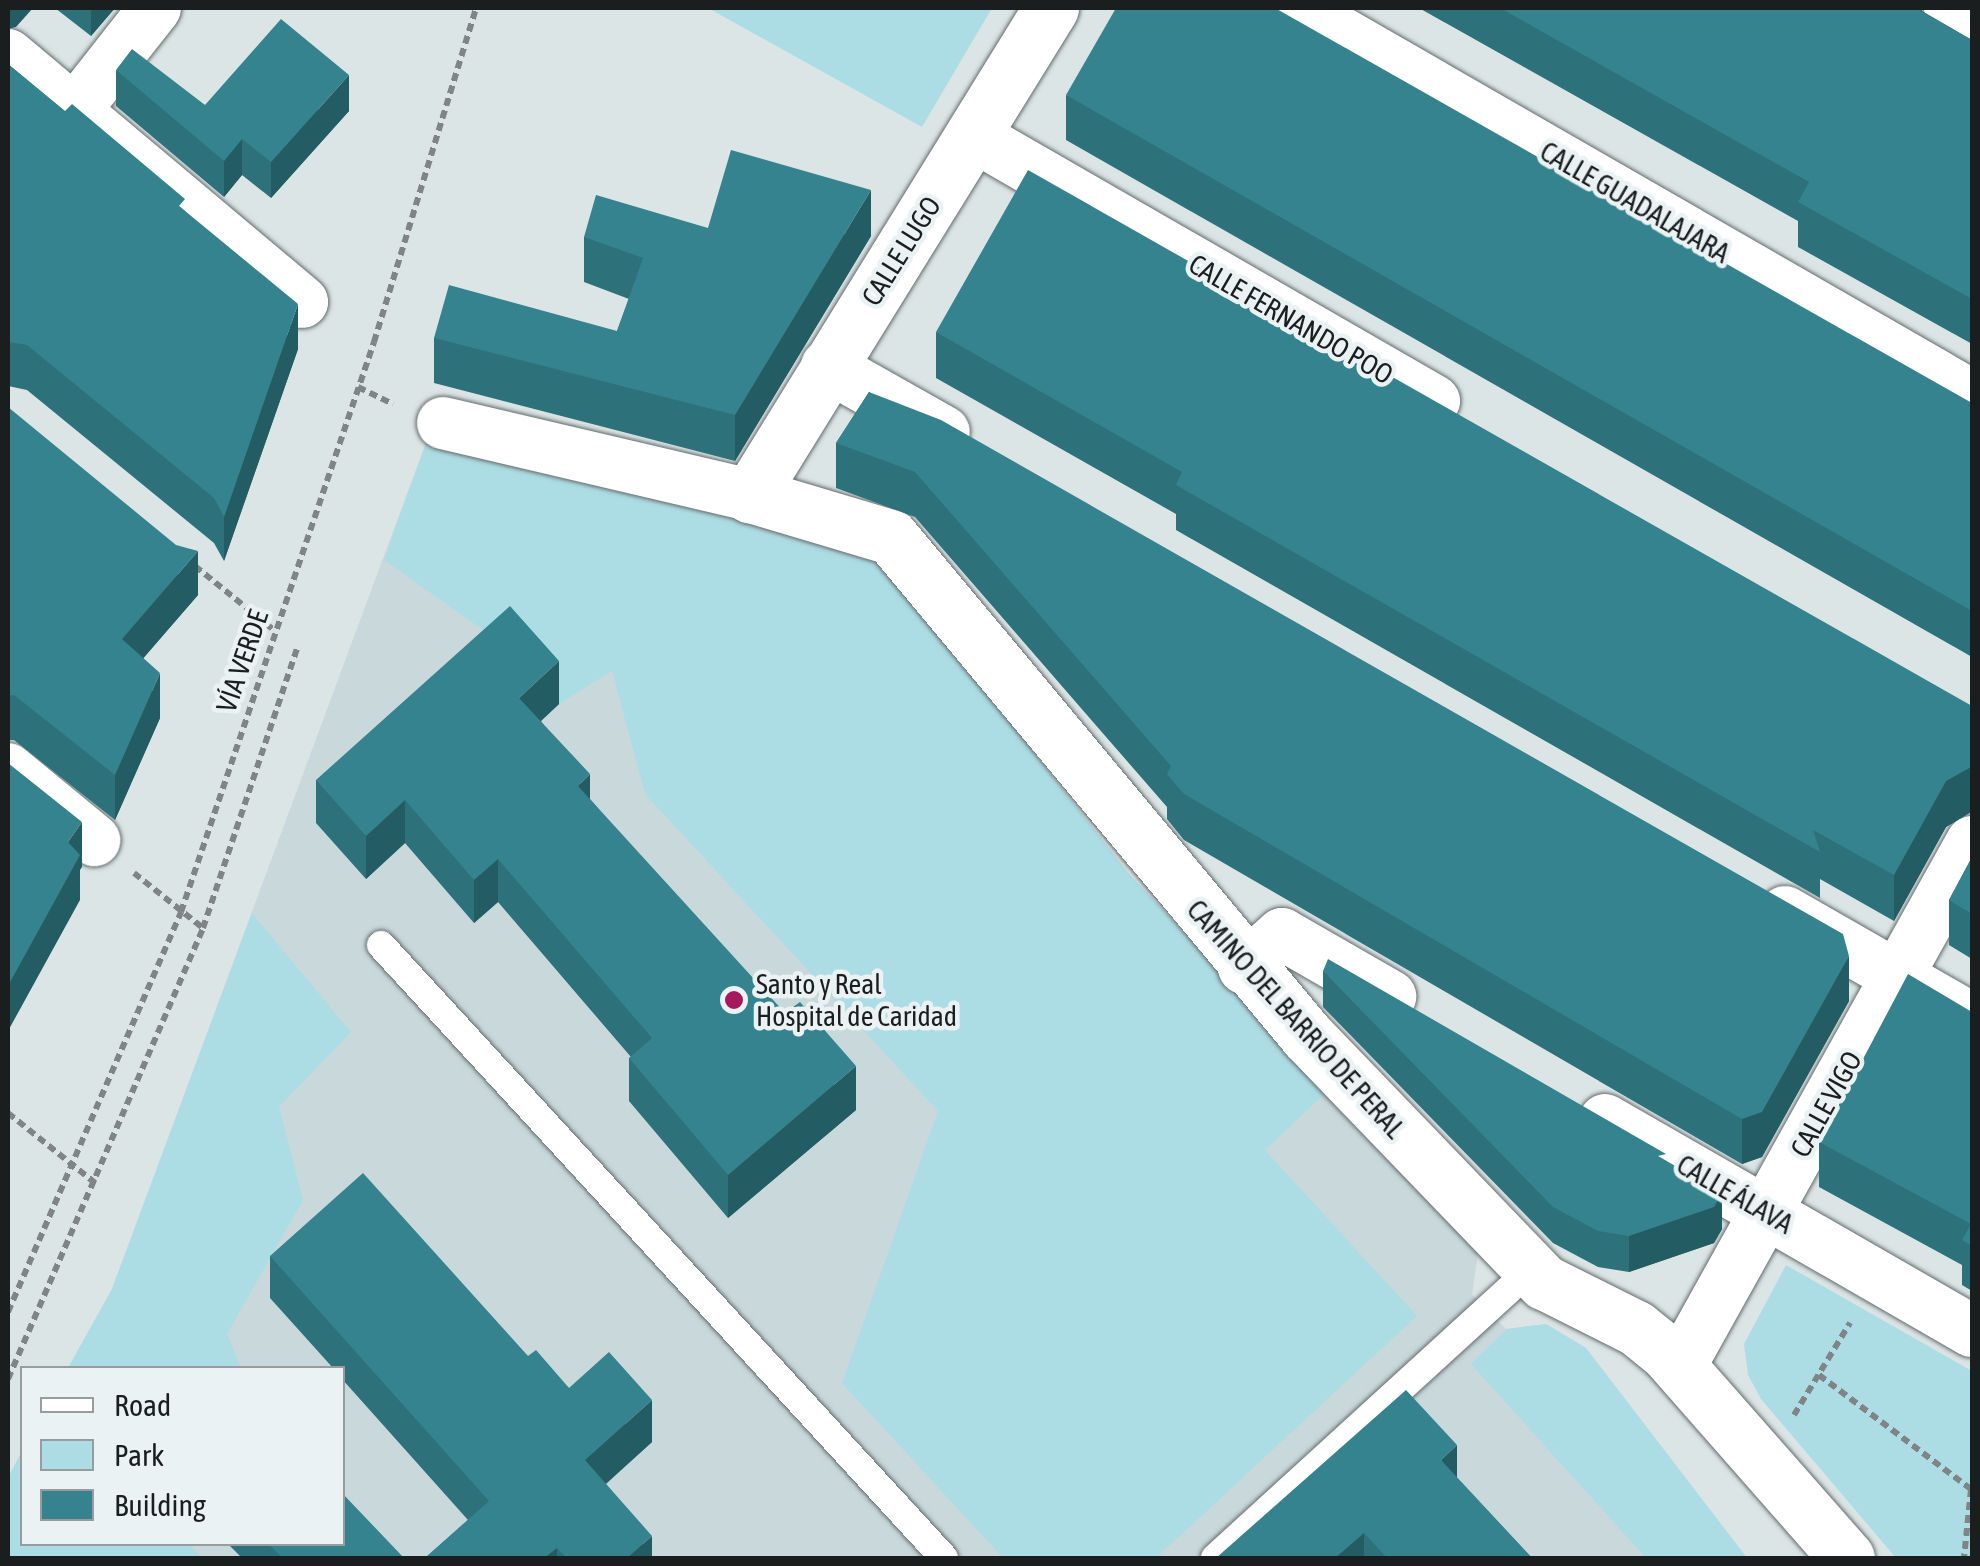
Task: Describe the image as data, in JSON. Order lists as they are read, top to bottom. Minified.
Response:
{"streets":{"street":["CALLE GUADALAJARA","CALLE LUGO","CALLE FERNANDO POO","CAMINO DEL BARRIO DE PERAL","CALLE VIGO","CALLE ÁLAVA"],"path":["VÍA VERDE"]},"crossings":[["CALLE LUGO","CALLE FERNANDO POO"],["CALLE LUGO","CAMINO DEL BARRIO DE PERAL"],["CAMINO DEL BARRIO DE PERAL","CALLE VIGO"],["CALLE VIGO","CALLE ÁLAVA"]],"places":["Santo y Real Hospital de Caridad"],"legend":["Road","Park","Building"]}
